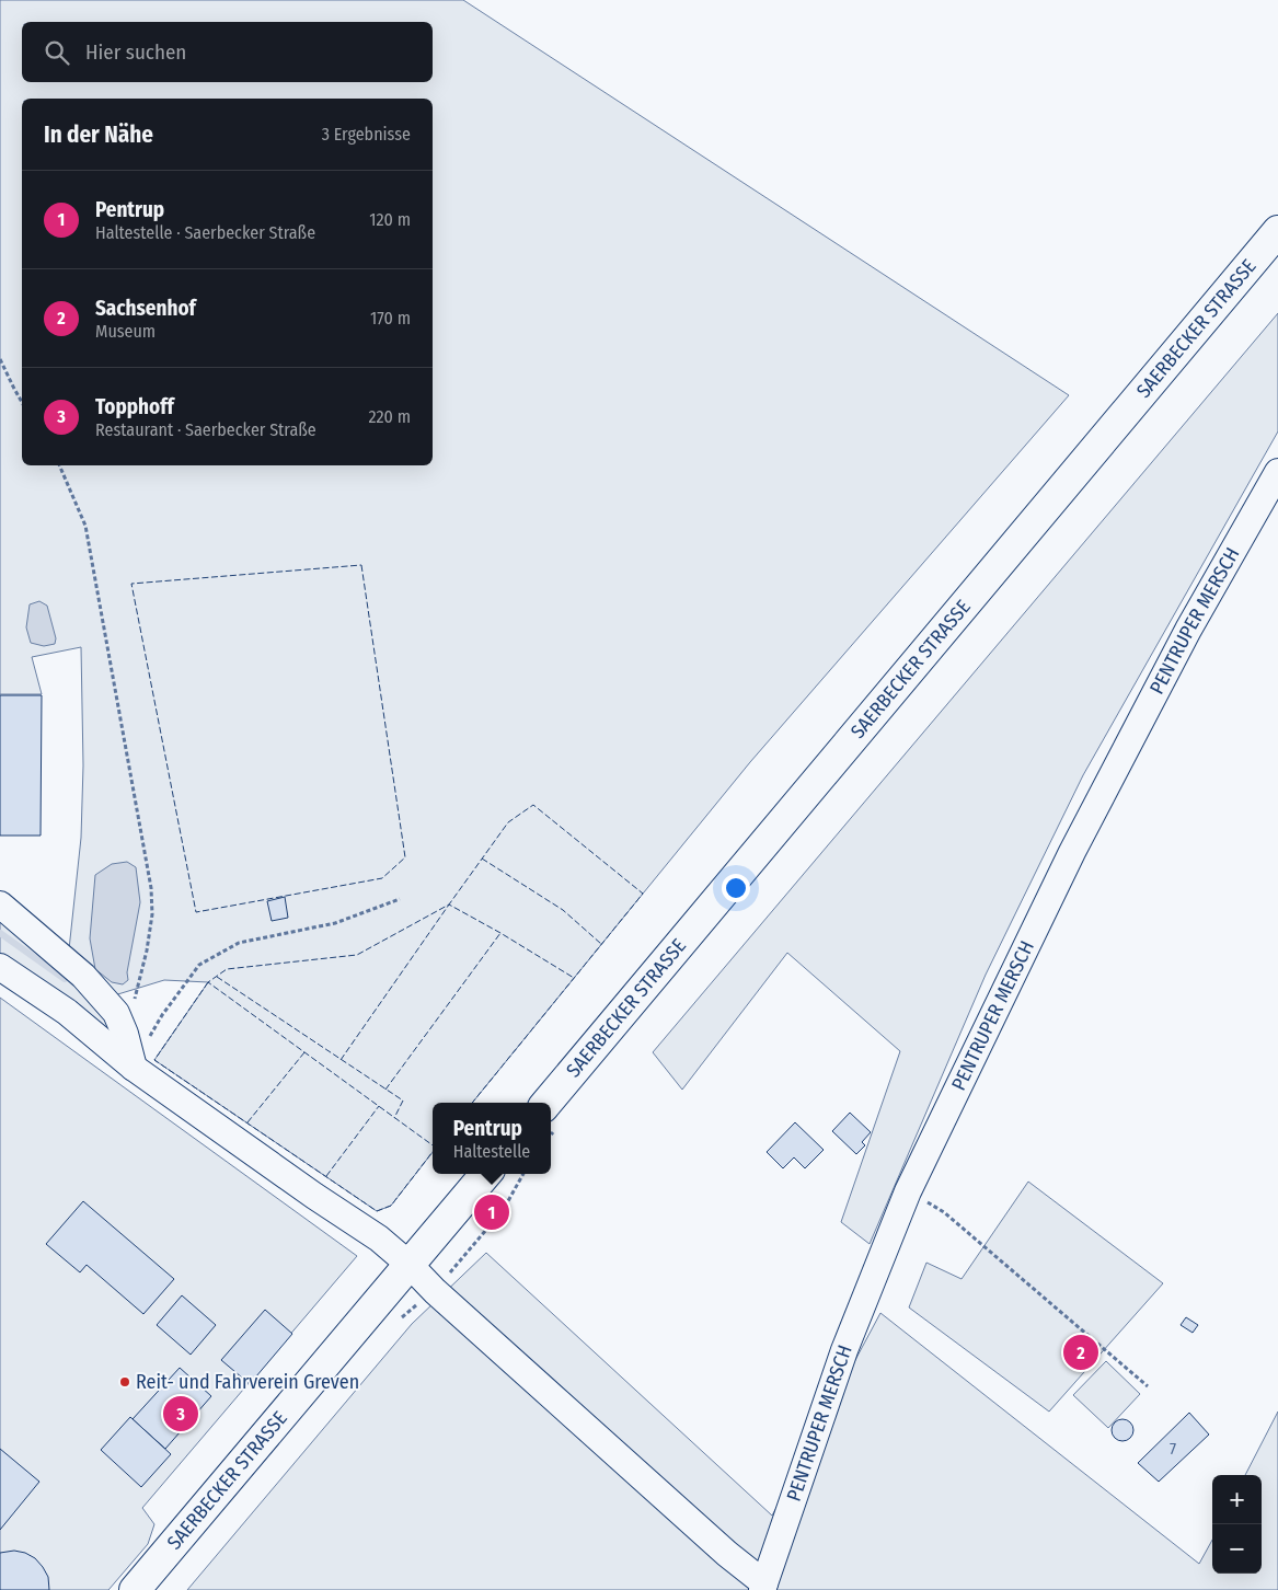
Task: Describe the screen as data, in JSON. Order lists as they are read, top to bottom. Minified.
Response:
{"streets":{"main road":["SAERBECKER STRASSE"],"street":["PENTRUPER MERSCH"]},"crossings":[["SAERBECKER STRASSE","PENTRUPER MERSCH"]],"places":["Reit- und Fahrverein Greven"],"house_numbers":["7"],"page":{"search":"Hier suchen","heading":["In der Nähe","3 Ergebnisse"],"list":[{"mark":"1","name":"Pentrup","note":"Haltestelle · Saerbecker Straße","value":"120 m"},{"mark":"2","name":"Sachsenhof","note":"Museum","value":"170 m"},{"mark":"3","name":"Topphoff","note":"Restaurant · Saerbecker Straße","value":"220 m"}],"popup":["Pentrup","Haltestelle"],"pins":["1","2","3"],"map_buttons":["+","−"]}}
